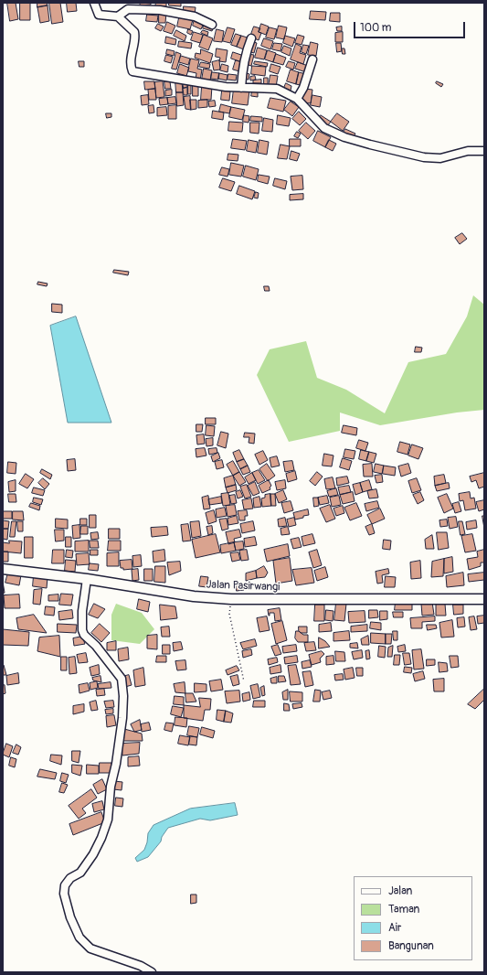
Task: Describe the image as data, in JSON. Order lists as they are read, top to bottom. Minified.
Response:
{"streets":{"street":["Jalan Pasirwangi"]},"legend":["Jalan","Taman","Air","Bangunan"],"scale_bar":"100 m"}
